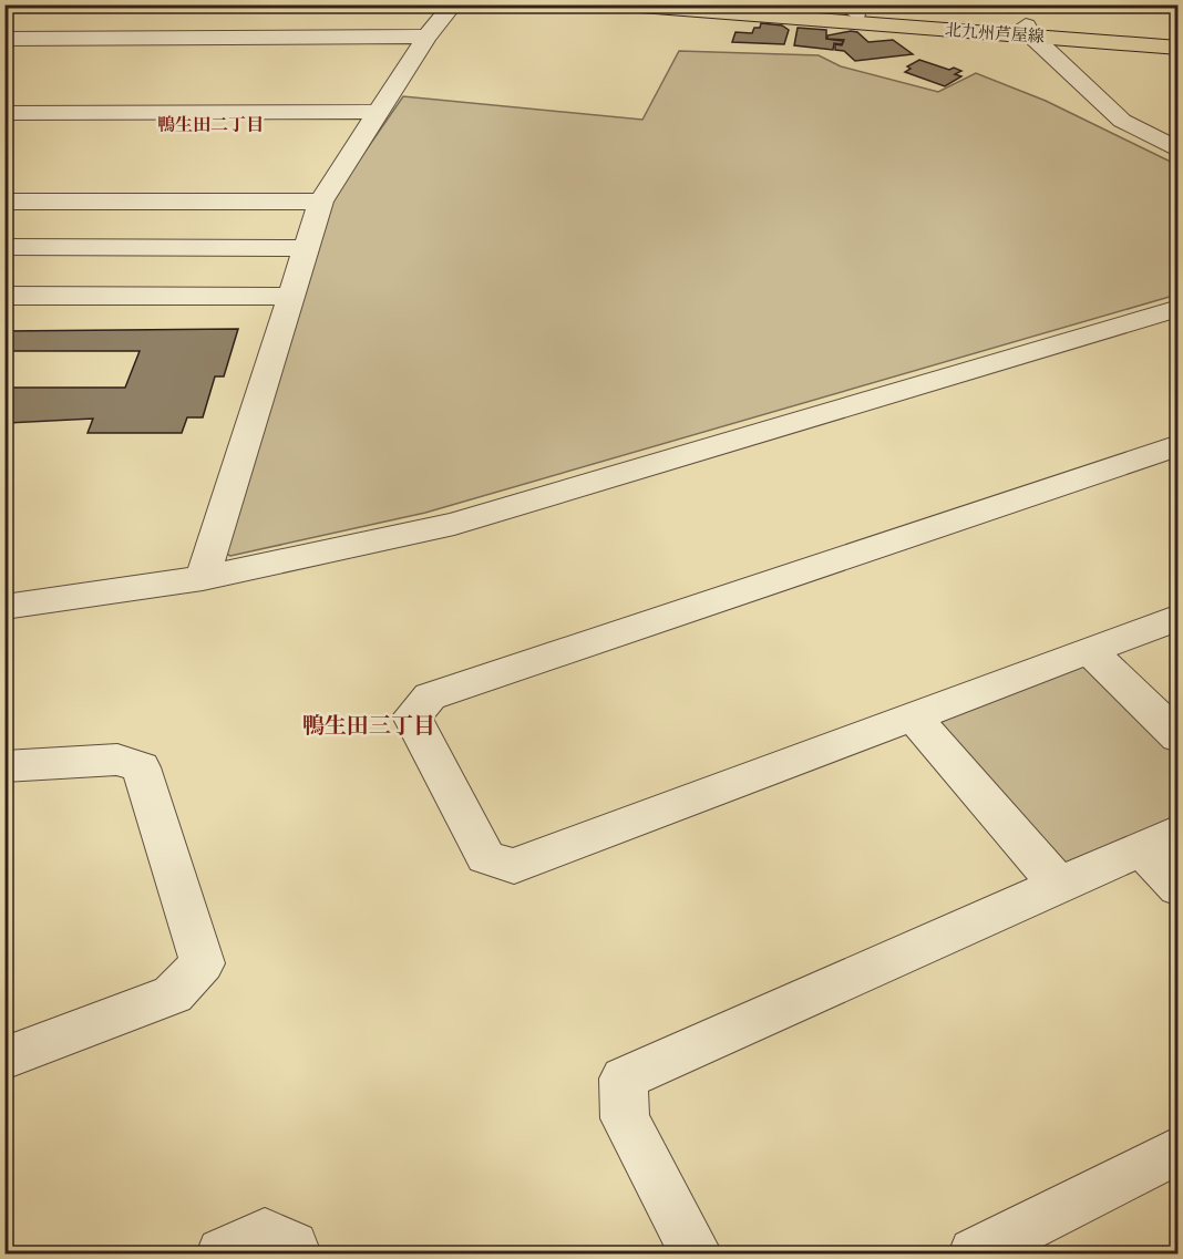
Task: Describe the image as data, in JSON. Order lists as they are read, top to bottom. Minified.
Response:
{"streets":{"main road":["北九州芦屋線"]},"districts":["鴨生田二丁目","鴨生田三丁目"]}
